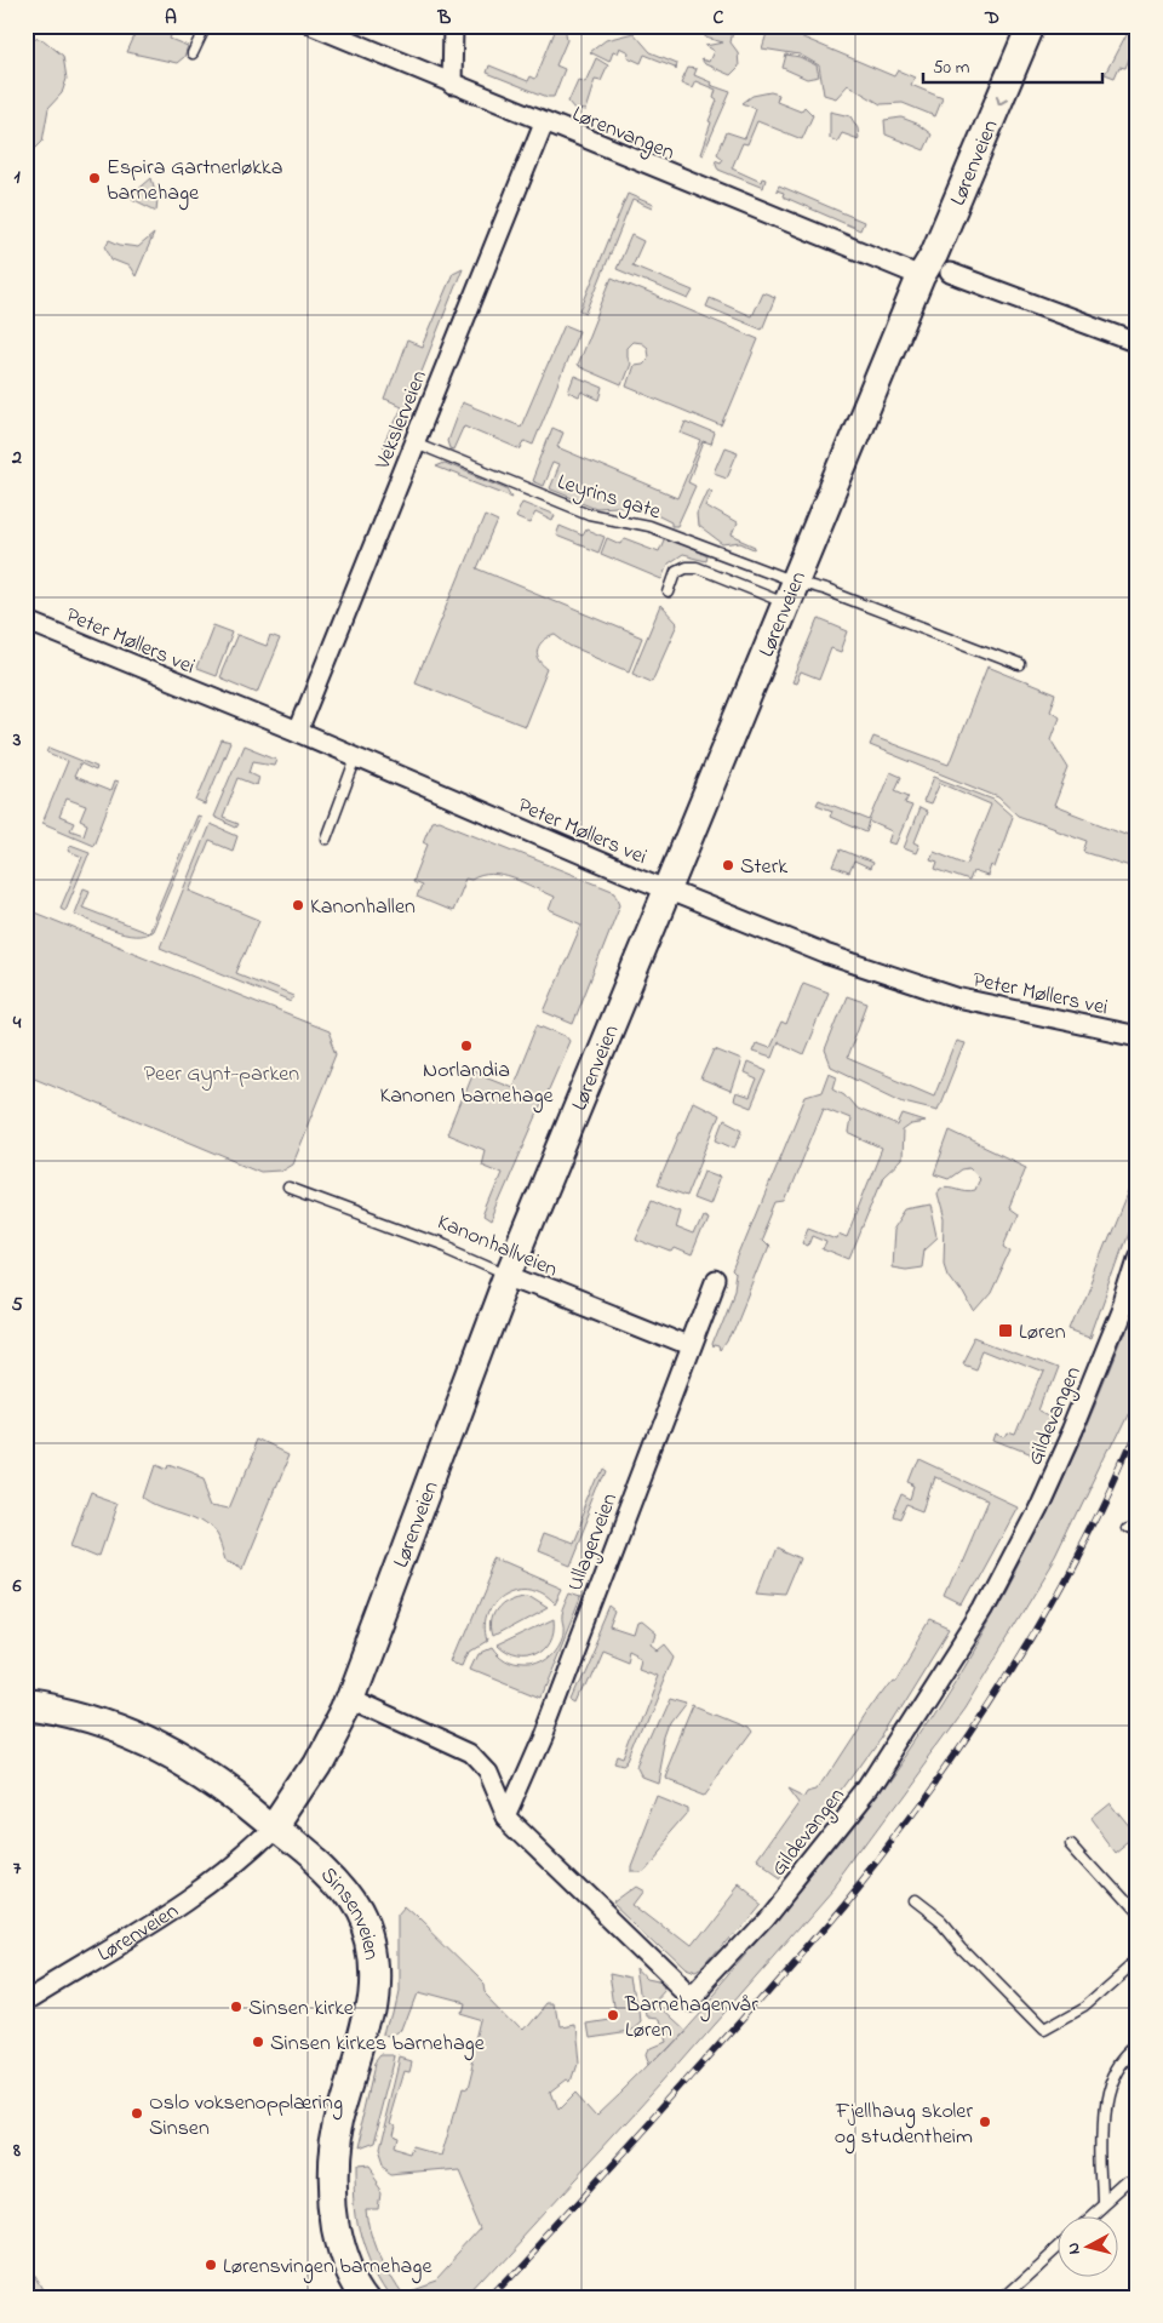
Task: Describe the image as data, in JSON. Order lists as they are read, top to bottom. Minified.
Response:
{"streets":{"street":["Lørenvangen","Lørenveien","Vekslerveien","Peter Møllers vei","Kanonhallveien","Gildevangen","Ullagerveien","Sinsenveien"],"lane":["Leyrins gate"]},"crossings":[["Lørenvangen","Lørenveien"],["Lørenvangen","Vekslerveien"],["Lørenveien","Leyrins gate"],["Lørenveien","Peter Møllers vei"],["Lørenveien","Kanonhallveien"],["Lørenveien","Gildevangen"],["Lørenveien","Sinsenveien"],["Vekslerveien","Leyrins gate"],["Vekslerveien","Peter Møllers vei"],["Kanonhallveien","Ullagerveien"],["Gildevangen","Ullagerveien"]],"parks":["Peer Gynt-parken"],"places":{"other":["Espira Gartnerløkka barnehage","Sterk","Kanonhallen","Norlandia Kanonen barnehage","Sinsen kirke","Barnehagenvår Løren","Sinsen kirkes barnehage","Oslo voksenopplæring Sinsen","Fjellhaug skoler og studentheim","Lørensvingen barnehage"],"transit":["Løren"]},"scale_bar":"50 m","north":"left","grid":{"columns":["A","B","C","D"],"rows":["1","2","3","4","5","6","7","8"]}}
